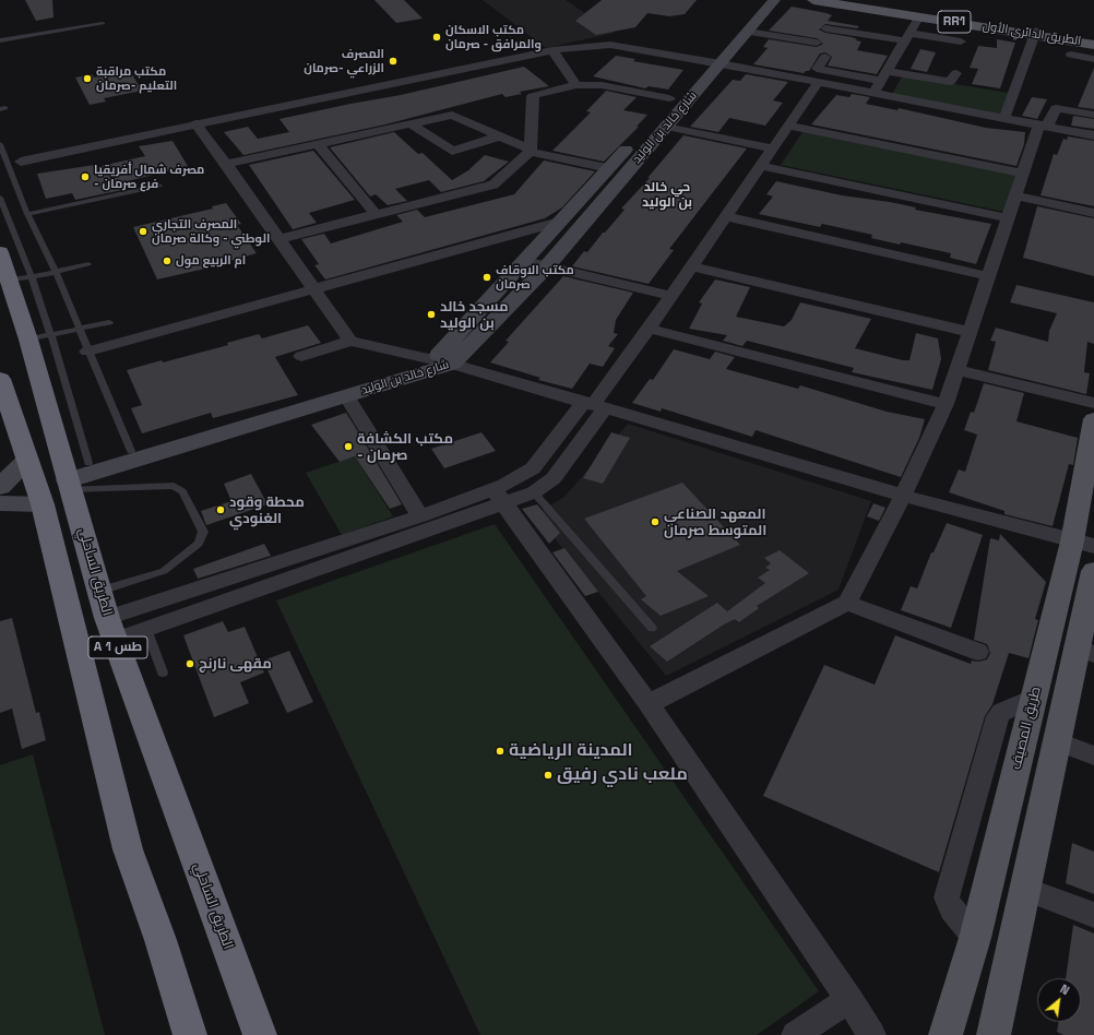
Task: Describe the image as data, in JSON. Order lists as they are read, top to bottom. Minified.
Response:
{"streets":{"highway":["الطريق الساحلي","A 1 طس"],"main road":["RR1","الطريق الدائري الأول","طريق المصيف"],"street":["شارع خالد بن الوليد"]},"crossings":[["شارع خالد بن الوليد","الطريق الساحلي"]],"districts":["حي خالد بن الوليد"],"places":["مكتب الاسكان والمرافق - صرمان","المصرف الزراعي -صرمان","مكتب مراقبة التعليم -صرمان","مصرف شمال أفريقيا - فرع صرمان","المصرف التجاري الوطني - وكالة صرمان","ام الربيع مول","مكتب الاوقاف صرمان","مسجد خالد بن الوليد","مكتب الكشافة - صرمان","محطة وقود الغنودي","المعهد الصناعي المتوسط صرمان","مقهى نارنج","المدينة الرياضية","ملعب نادي رفيق"],"north":"top right"}
